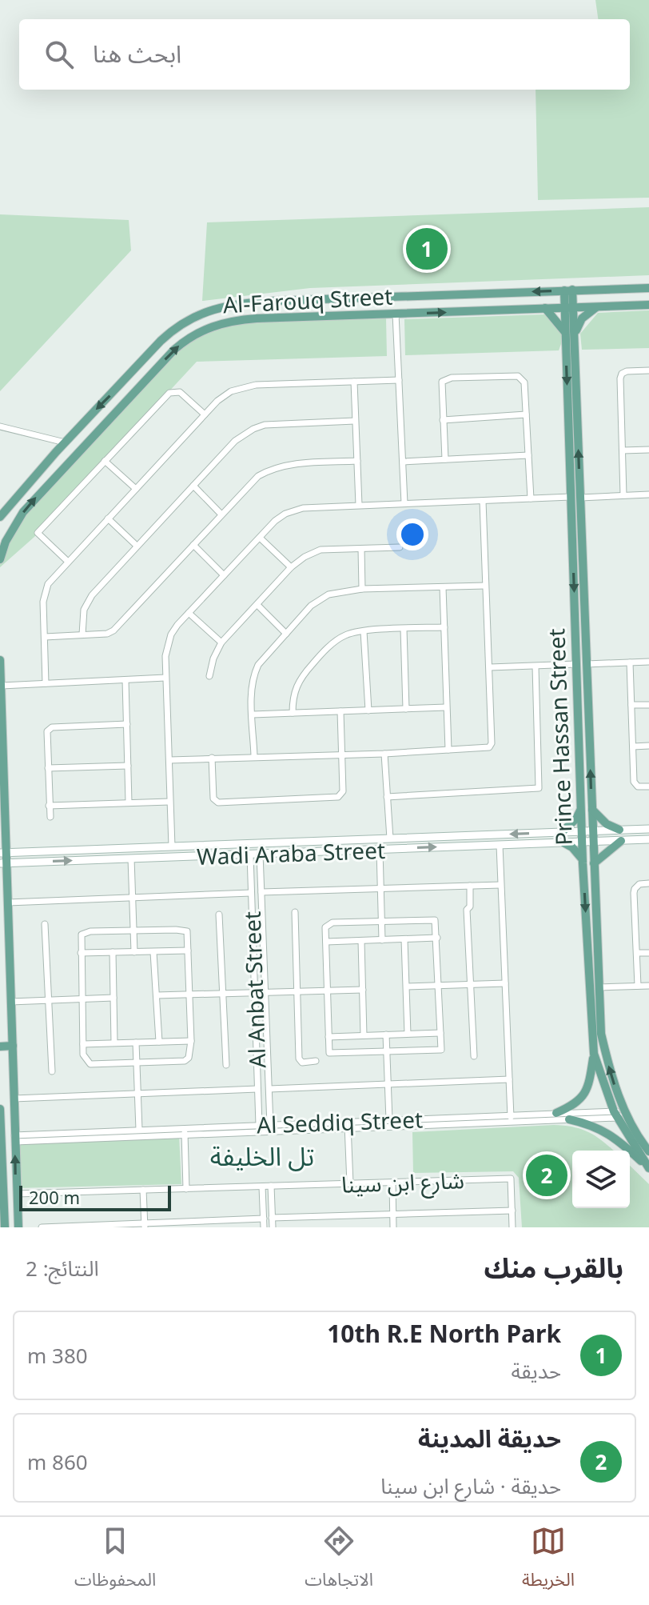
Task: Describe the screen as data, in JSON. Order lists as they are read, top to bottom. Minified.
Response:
{"streets":{"main road":["Al-Farouq Street","Prince Hassan Street","Wadi Araba Street"],"street":["Al Anbat Street","Al Seddiq Street","شارع ابن سينا"]},"crossings":[["Al-Farouq Street","Prince Hassan Street"],["Prince Hassan Street","Wadi Araba Street"],["Prince Hassan Street","Al Seddiq Street"],["Wadi Araba Street","Al Anbat Street"],["Al Anbat Street","Al Seddiq Street"]],"districts":["تل الخليفة"],"scale_bar":"200 m","page":{"search":"ابحث هنا","pins":["1","2"],"scale":"200 m","heading":["بالقرب منك","النتائج: 2"],"list":[{"mark":"1","name":"10th R.E North Park","note":"حديقة","value":"380 m"},{"mark":"2","name":"حديقة المدينة","note":"حديقة · شارع ابن سينا","value":"860 m"}],"nav":["الخريطة","الاتجاهات","المحفوظات"]}}
